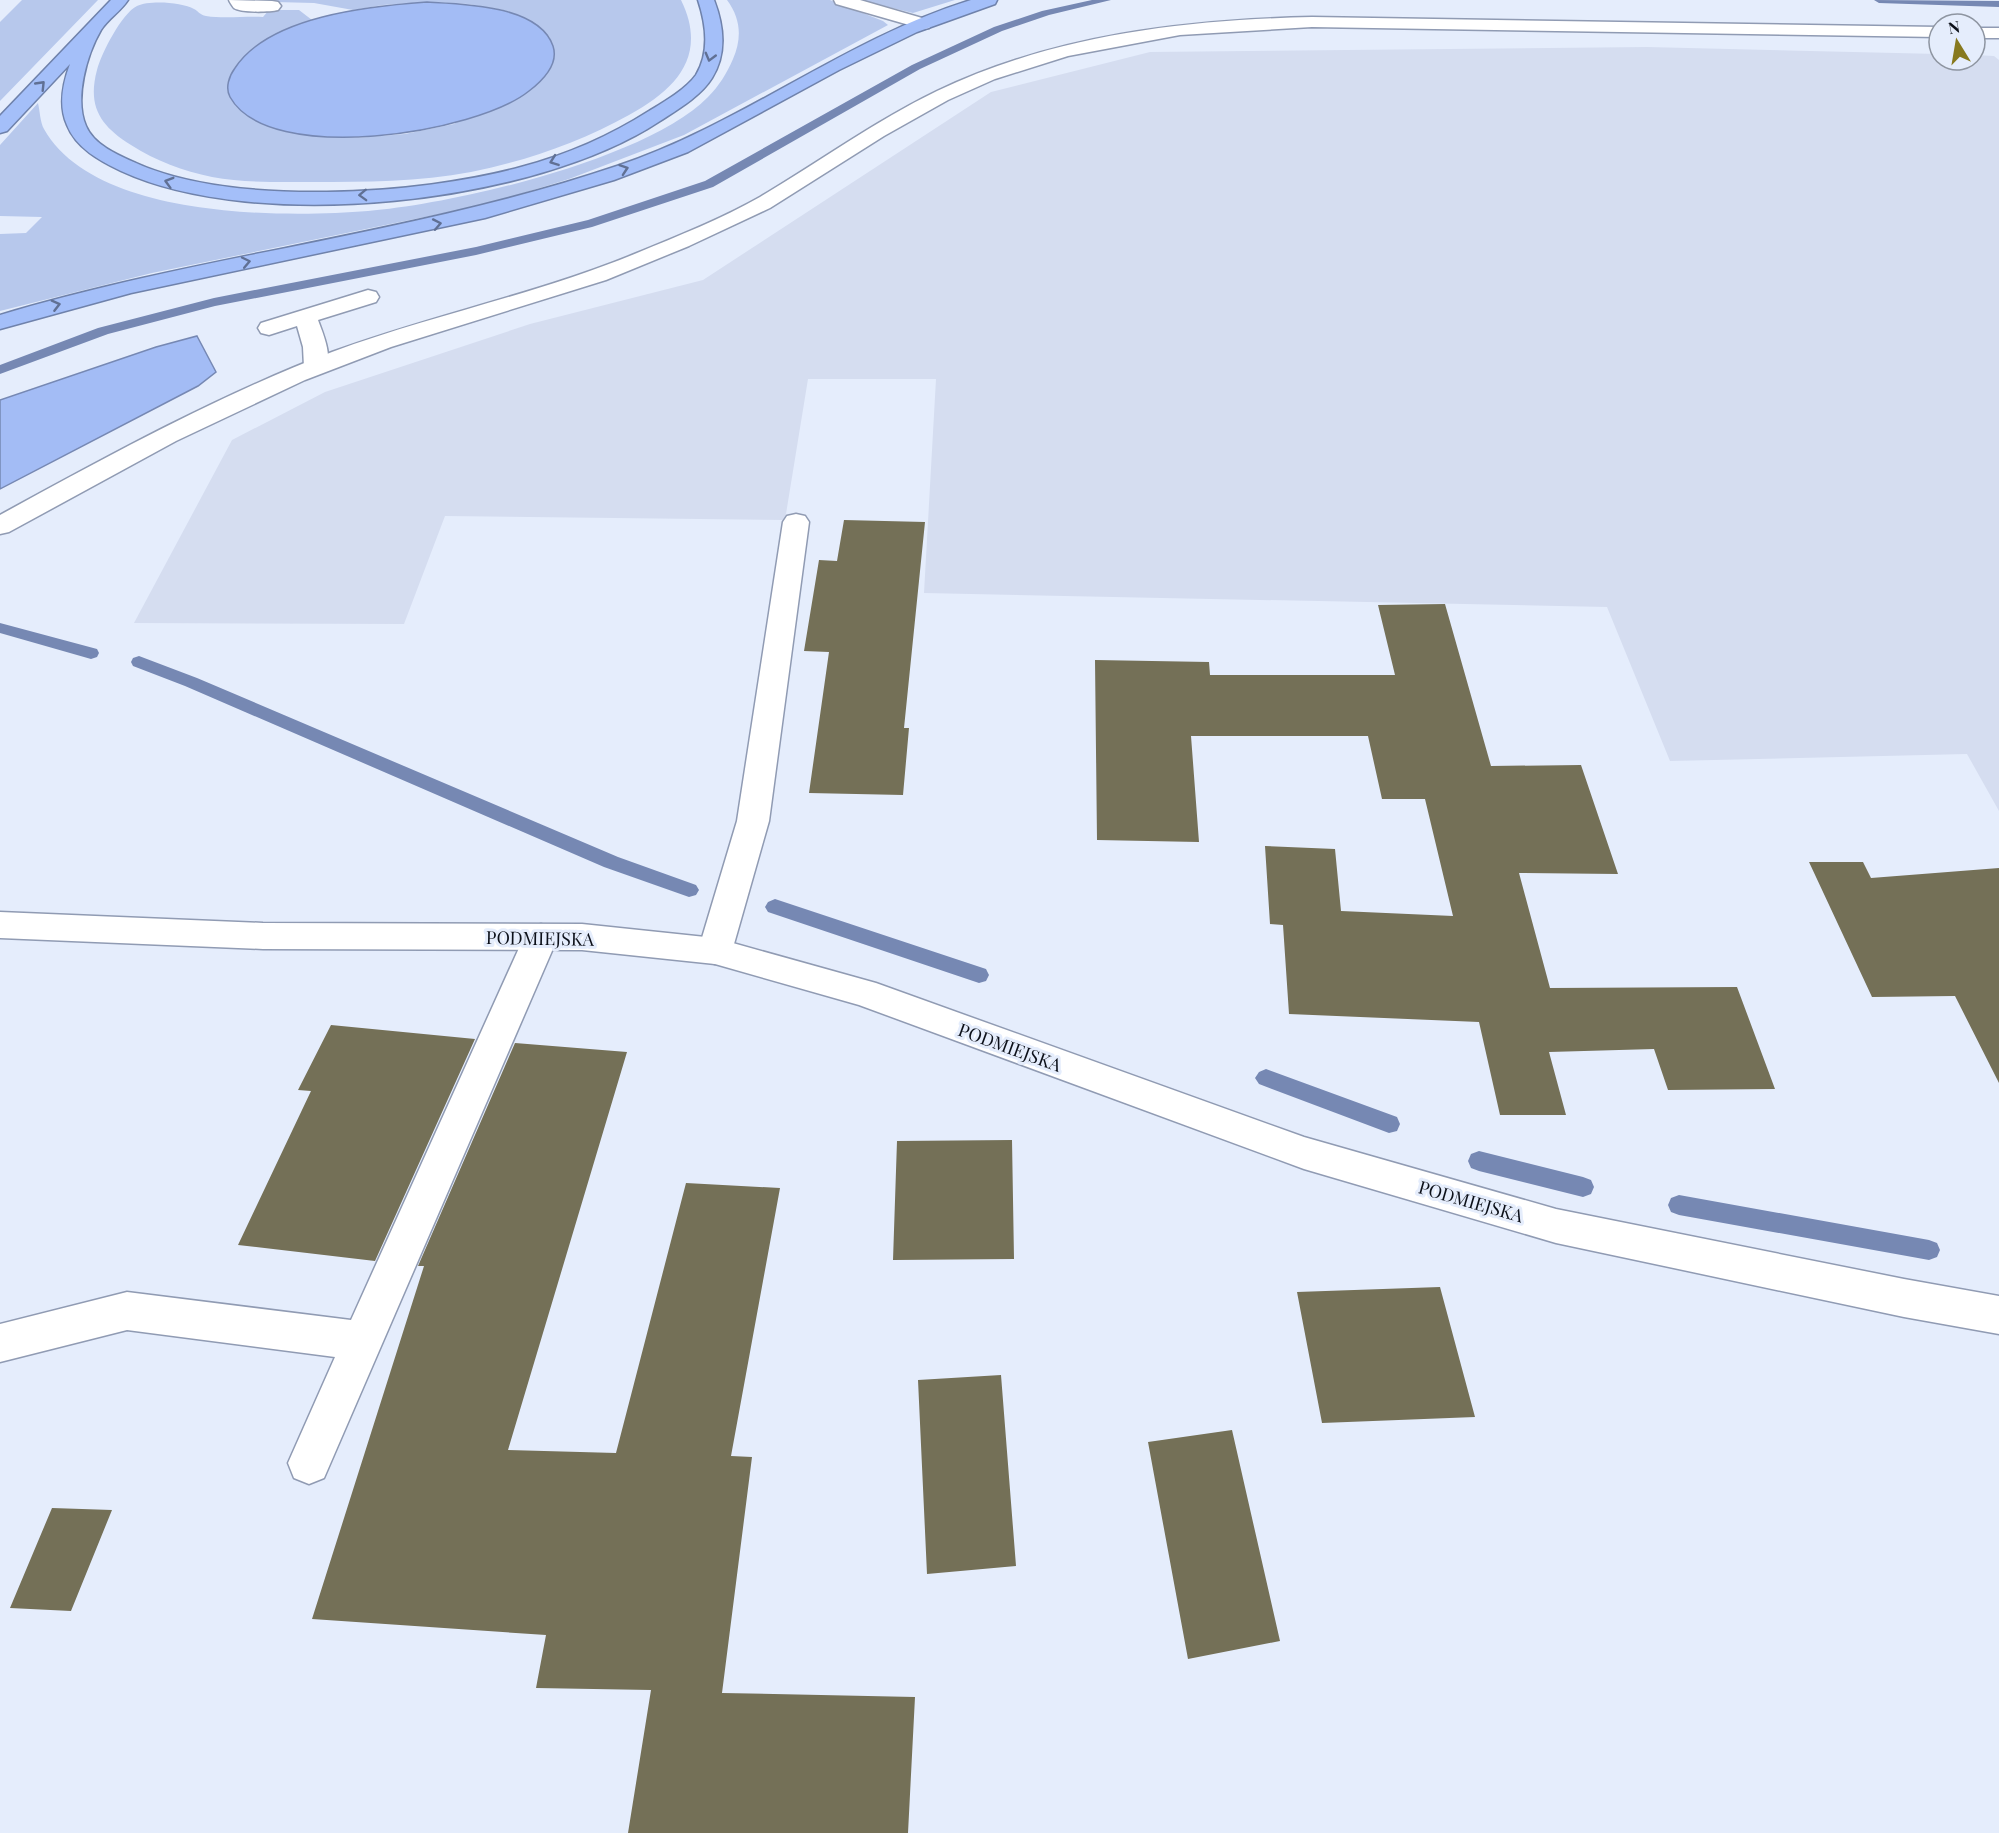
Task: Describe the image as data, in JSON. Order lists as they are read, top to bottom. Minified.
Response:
{"streets":{"street":["PODMIEJSKA"]},"north":"top"}
